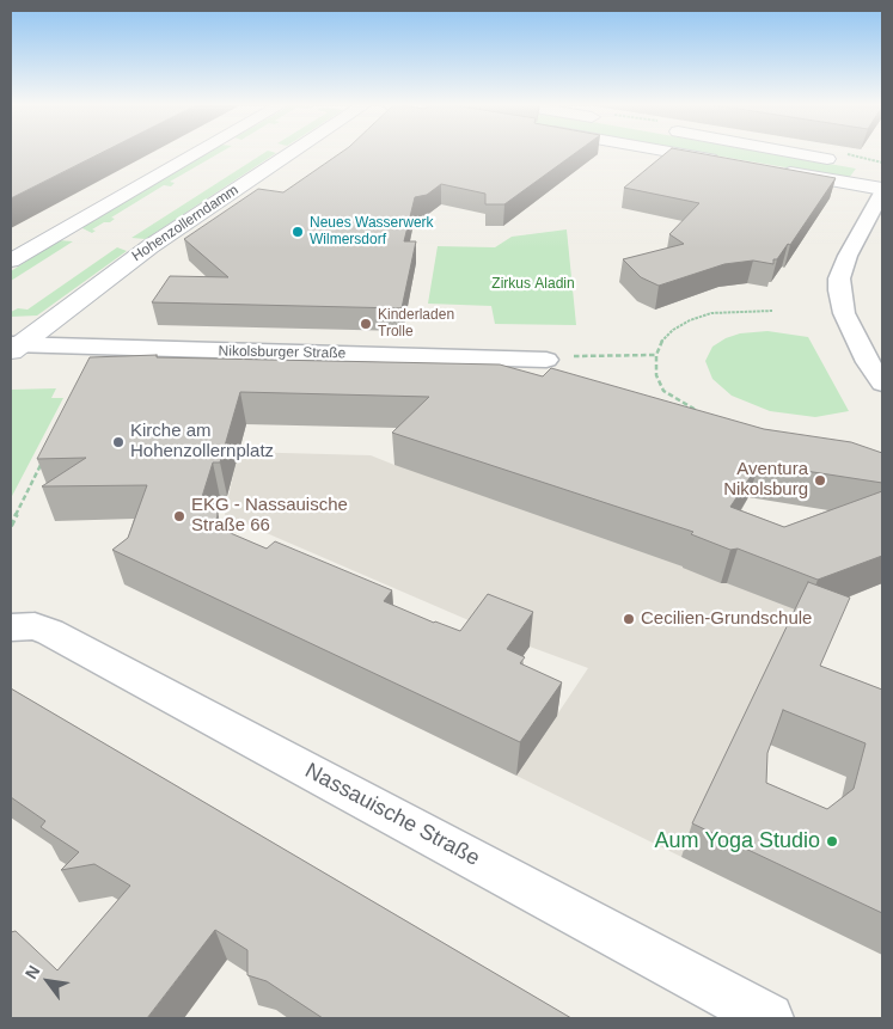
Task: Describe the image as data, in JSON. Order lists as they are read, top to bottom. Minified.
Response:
{"streets":{"main road":["Hohenzollerndamm"],"street":["Nikolsburger Straße","Nassauische Straße"]},"crossings":[["Hohenzollerndamm","Nikolsburger Straße"]],"parks":["Zirkus Aladin"],"places":["Neues Wasserwerk Wilmersdorf","Kinderladen Trolle","Kirche am Hohenzollernplatz","Aventura Nikolsburg","EKG - Nassauische Straße 66","Cecilien-Grundschule","Aum Yoga Studio"],"north":"top left"}
